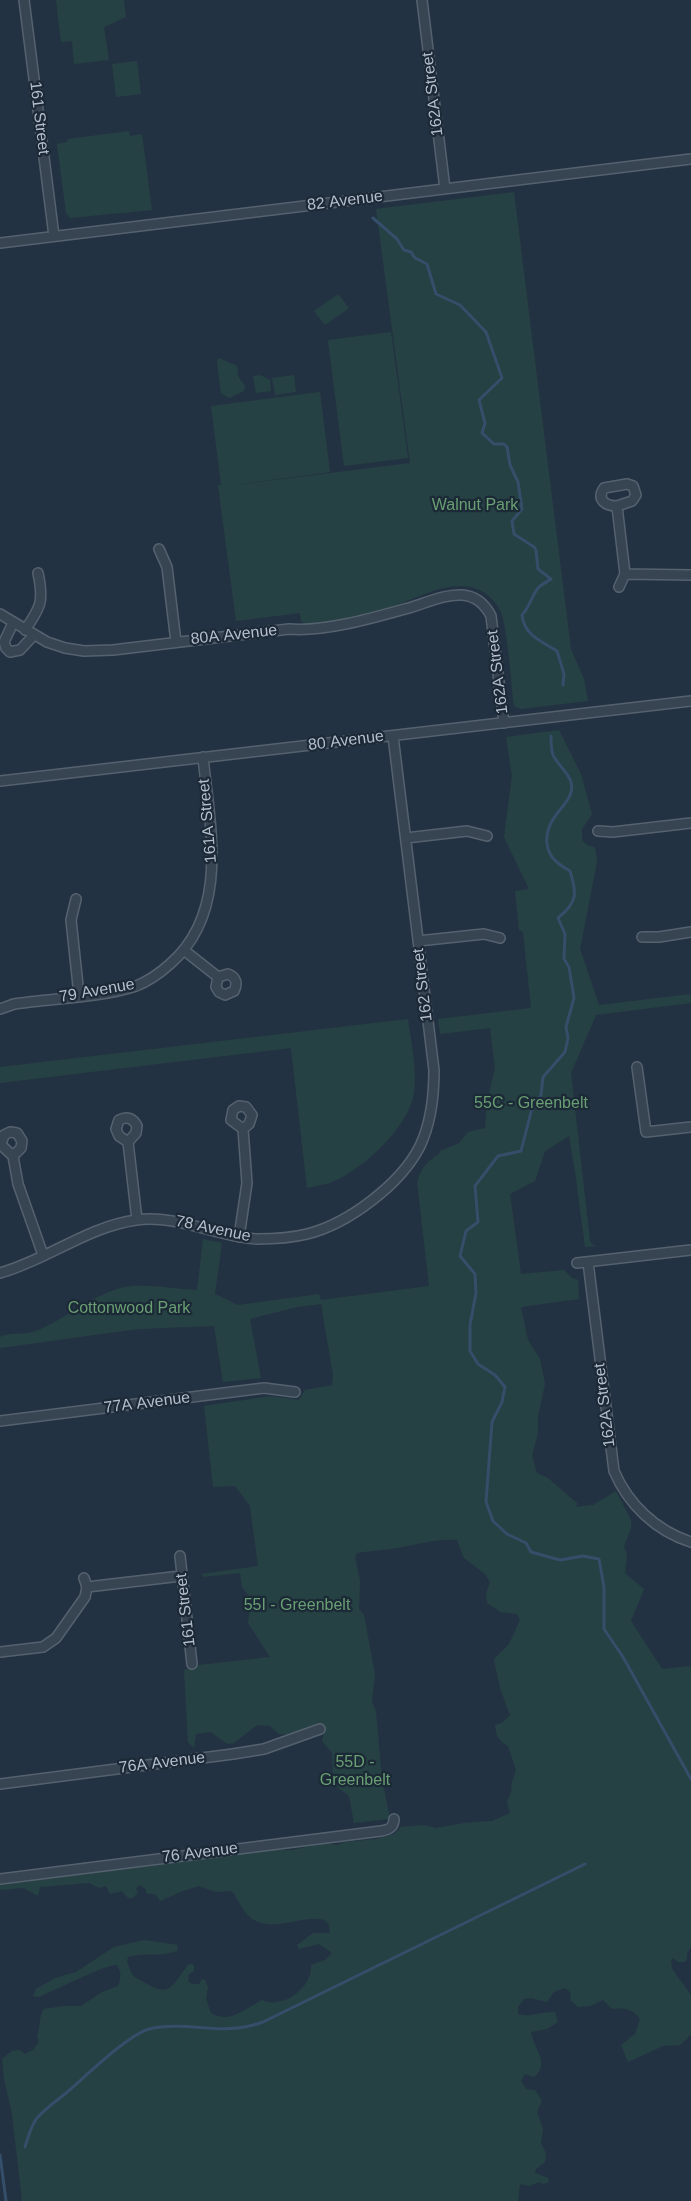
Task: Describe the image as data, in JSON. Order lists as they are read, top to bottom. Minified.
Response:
{"streets":{"street":["162A Street","161 Street","82 Avenue","80A Avenue","80 Avenue","161A Street","162 Street","79 Avenue","78 Avenue","77A Avenue","76A Avenue","76 Avenue"]},"crossings":[["162A Street","82 Avenue"],["162A Street","80A Avenue"],["162A Street","80 Avenue"],["161 Street","82 Avenue"],["80 Avenue","161A Street"],["80 Avenue","162 Street"],["161A Street","79 Avenue"],["162 Street","78 Avenue"]],"parks":["Walnut Park","55C - Greenbelt","Cottonwood Park","55I - Greenbelt","55D - Greenbelt"]}
